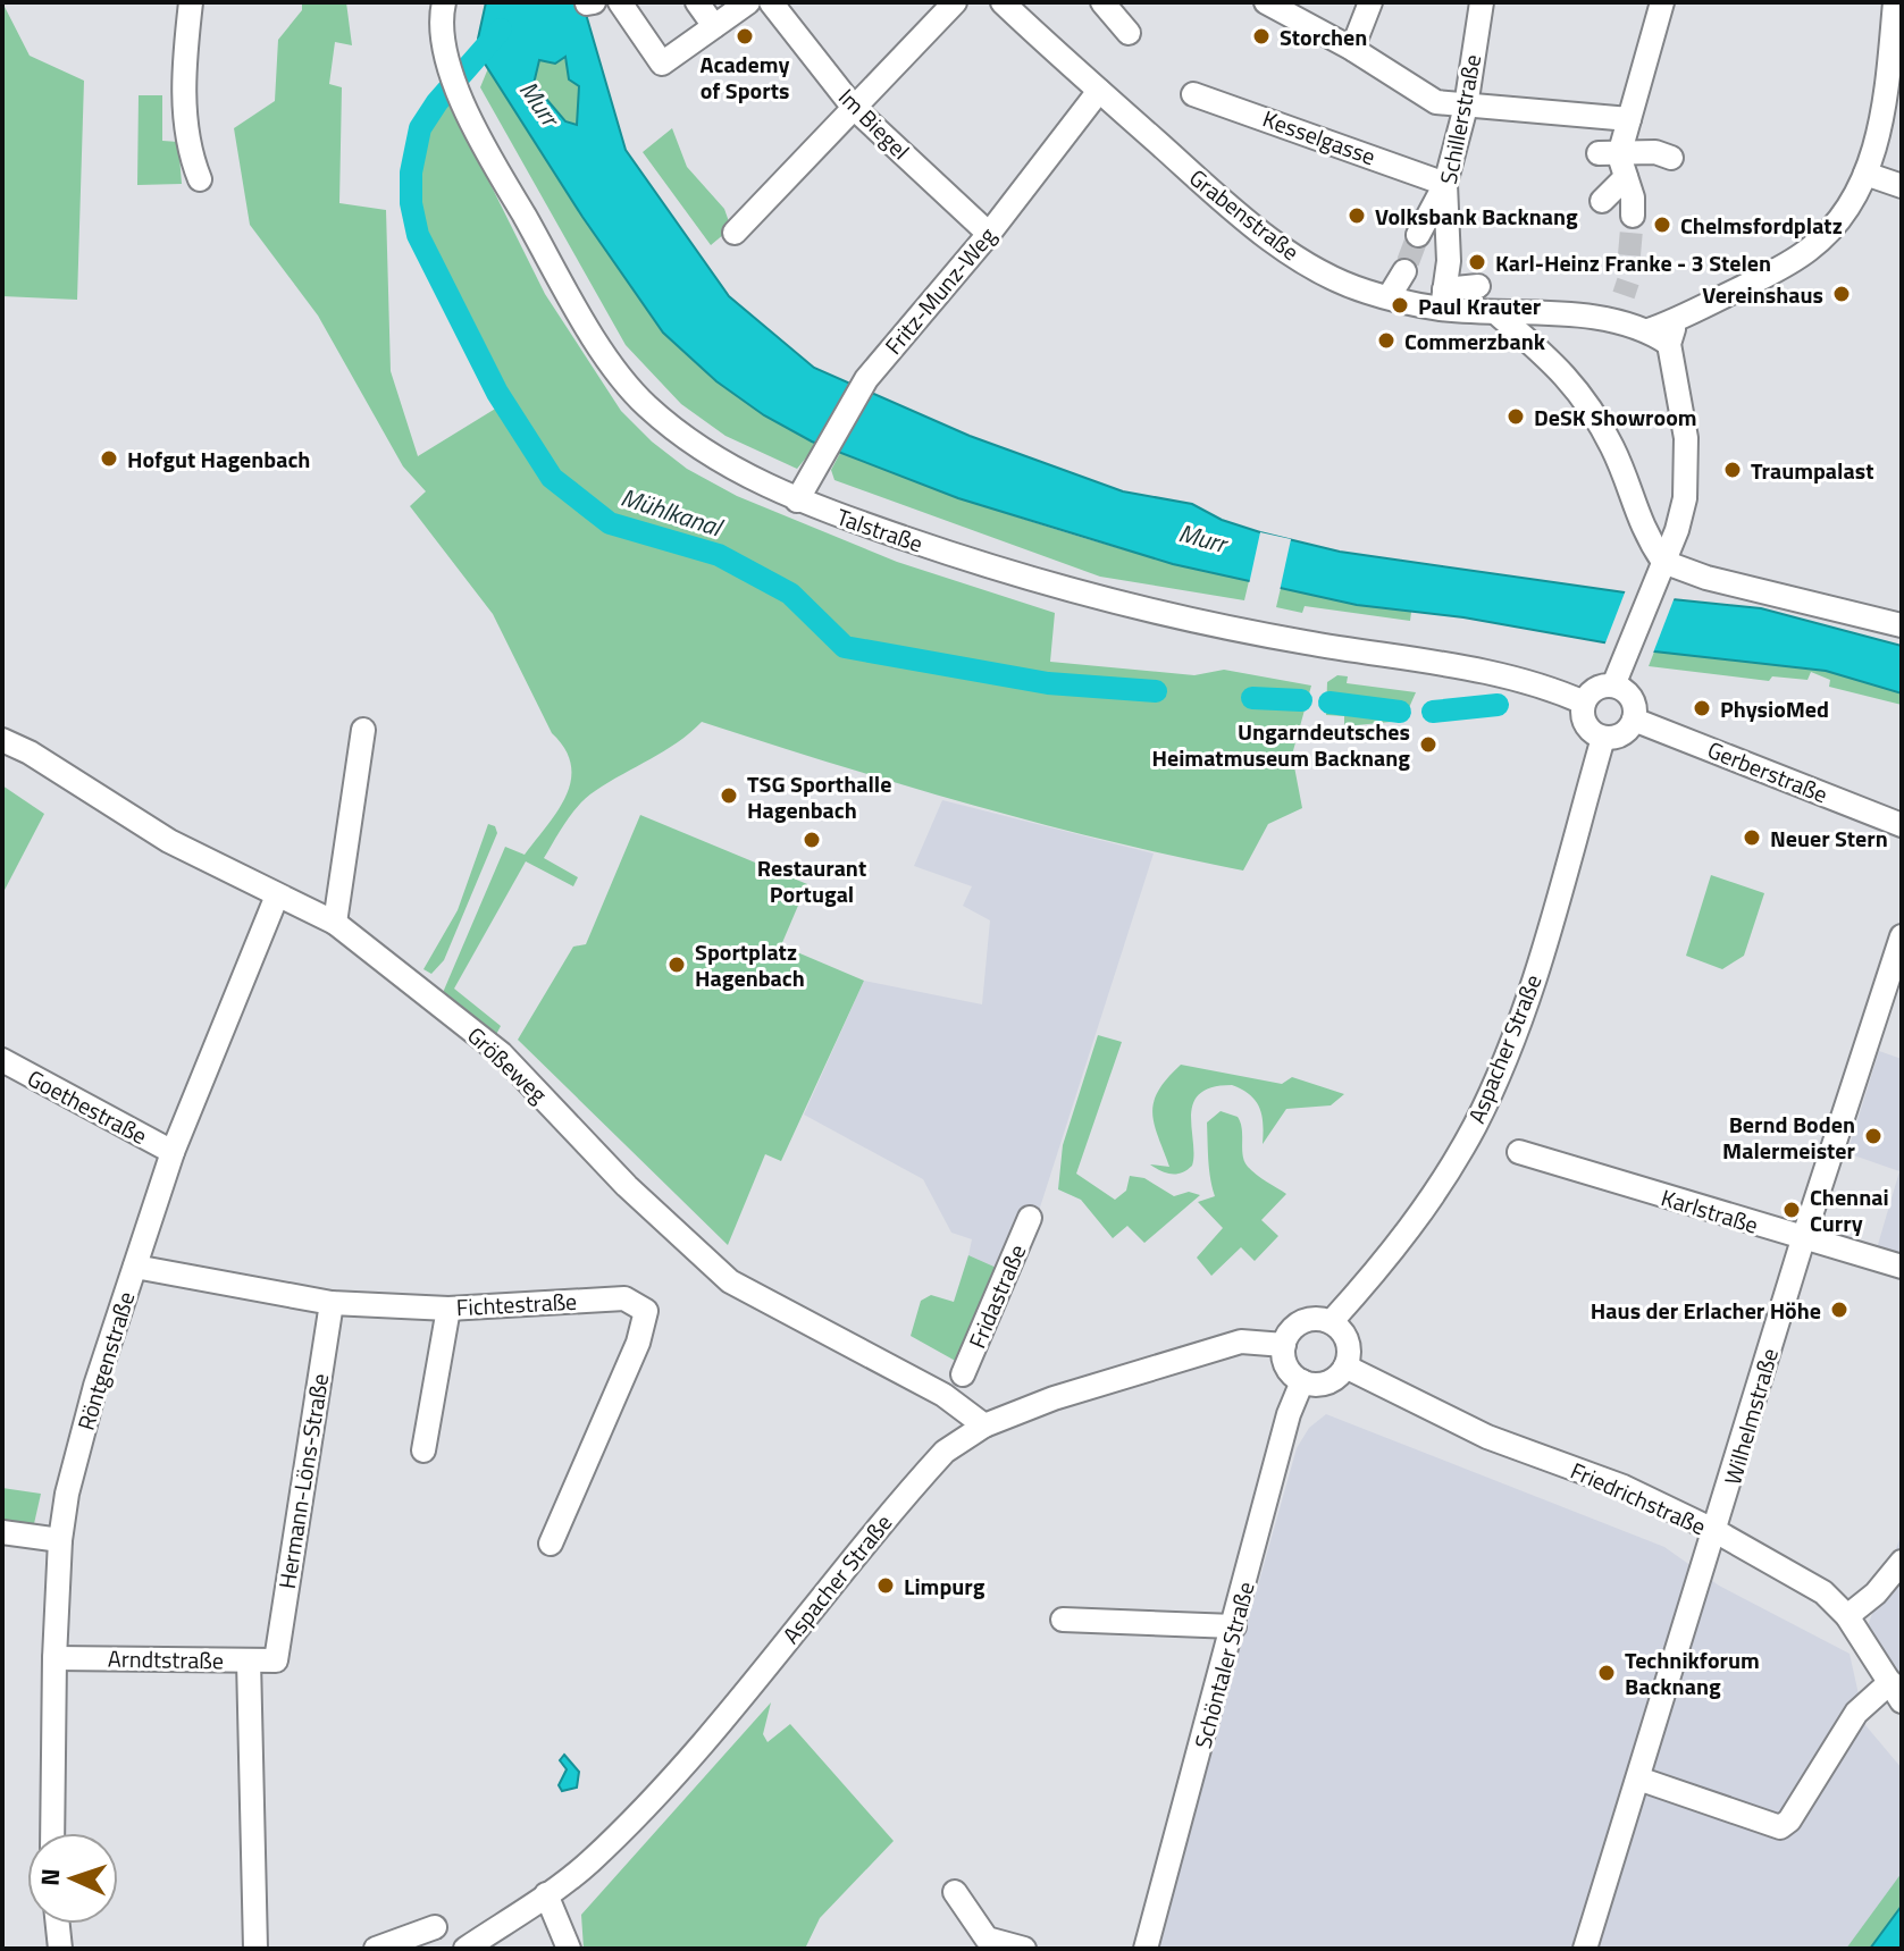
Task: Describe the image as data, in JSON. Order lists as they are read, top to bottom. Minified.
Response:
{"streets":{"street":["Schillerstraße","Im Biegel","Kesselgasse","Grabenstraße","Fritz-Munz-Weg","Talstraße","Gerberstraße","Aspacher Straße","Größeweg","Goethestraße","Karlstraße","Fridastraße","Fichtestraße","Röntgenstraße","Wilhelmstraße","Hermann-Löns-Straße","Friedrichstraße","Arndtstraße","Schöntaler Straße"]},"crossings":[["Schillerstraße","Kesselgasse"],["Schillerstraße","Grabenstraße"],["Im Biegel","Fritz-Munz-Weg"],["Grabenstraße","Fritz-Munz-Weg"],["Fritz-Munz-Weg","Talstraße"],["Talstraße","Gerberstraße"],["Talstraße","Aspacher Straße"],["Gerberstraße","Aspacher Straße"],["Aspacher Straße","Größeweg"],["Aspacher Straße","Friedrichstraße"],["Aspacher Straße","Schöntaler Straße"],["Größeweg","Röntgenstraße"],["Goethestraße","Röntgenstraße"],["Karlstraße","Wilhelmstraße"],["Fichtestraße","Röntgenstraße"],["Fichtestraße","Hermann-Löns-Straße"],["Röntgenstraße","Arndtstraße"],["Wilhelmstraße","Friedrichstraße"],["Hermann-Löns-Straße","Arndtstraße"],["Friedrichstraße","Schöntaler Straße"]],"water":["Murr","Mühlkanal"],"places":["Academy of Sports","Storchen","Volksbank Backnang","Chelmsfordplatz","Karl-Heinz Franke - 3 Stelen","Vereinshaus","Paul Krauter","Commerzbank","DeSK Showroom","Hofgut Hagenbach","Traumpalast","PhysioMed","Ungarndeutsches Heimatmuseum Backnang","TSG Sporthalle Hagenbach","Neuer Stern","Restaurant Portugal","Sportplatz Hagenbach","Bernd Boden Malermeister","Chennai Curry","Haus der Erlacher Höhe","Limpurg","Technikforum Backnang"],"north":"left"}
